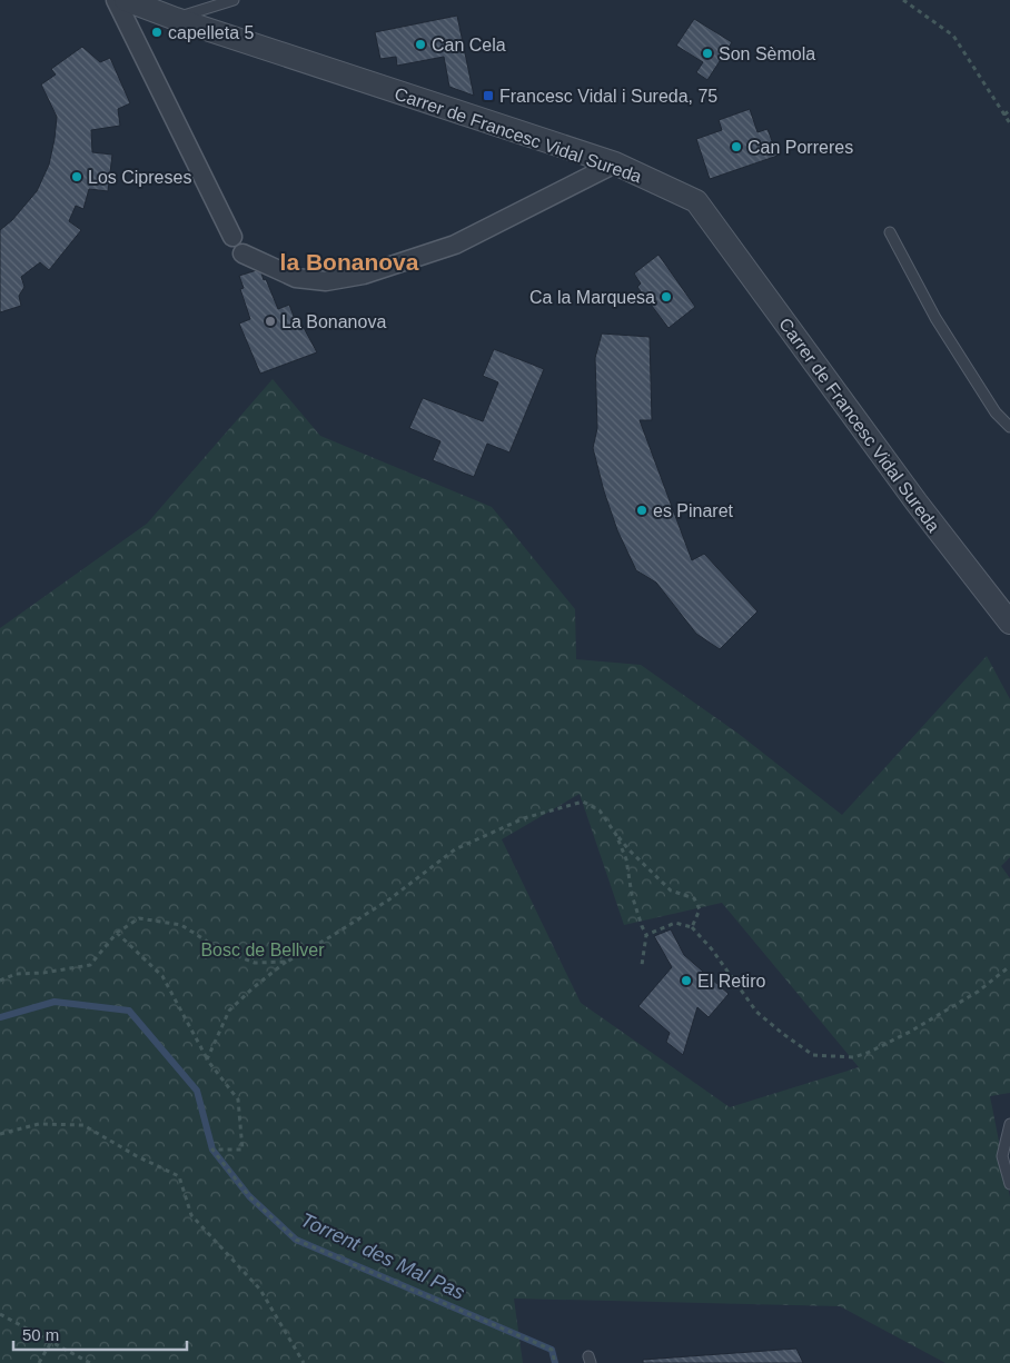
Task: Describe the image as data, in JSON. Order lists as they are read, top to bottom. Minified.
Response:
{"streets":{"street":["Carrer de Francesc Vidal Sureda"]},"districts":["la Bonanova"],"water":["Torrent des Mal Pas"],"parks":["Bosc de Bellver"],"places":{"other":["capelleta 5","Can Cela","Son Sèmola","Can Porreres","Los Cipreses","Ca la Marquesa","La Bonanova","es Pinaret","El Retiro"],"transit":["Francesc Vidal i Sureda, 75"]},"scale_bar":"50 m"}
